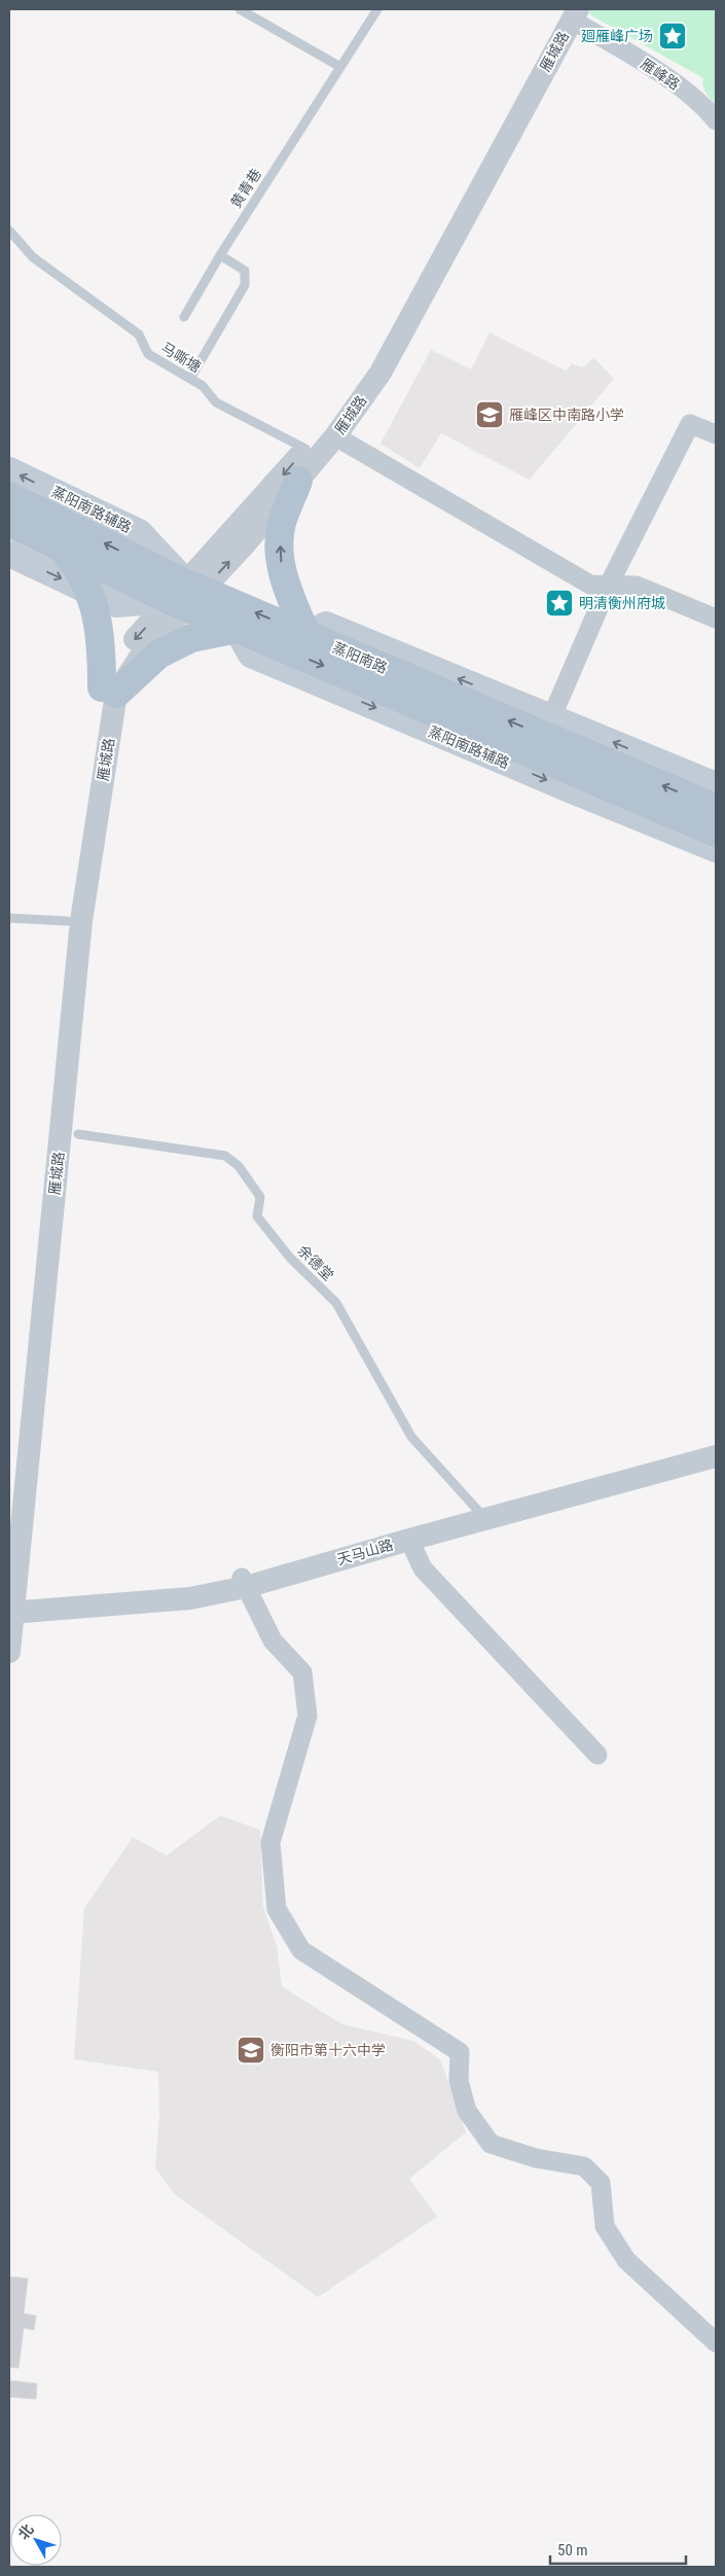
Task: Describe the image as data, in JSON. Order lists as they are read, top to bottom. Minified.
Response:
{"streets":{"main road":["蒸阳南路辅路","蒸阳南路"],"street":["雁城路","雁峰路","天马山路"],"lane":["黄青巷","马嘶塘","余德堂"]},"crossings":[["雁城路","雁峰路"],["雁城路","马嘶塘"],["雁城路","蒸阳南路辅路"],["雁城路","蒸阳南路"],["雁城路","天马山路"],["蒸阳南路辅路","蒸阳南路"],["余德堂","天马山路"]],"places":{"place":["廻雁峰广场","明清衡州府城"],"school or university":["雁峰区中南路小学","衡阳市第十六中学"]},"scale_bar":"50 m","north":"top left"}
